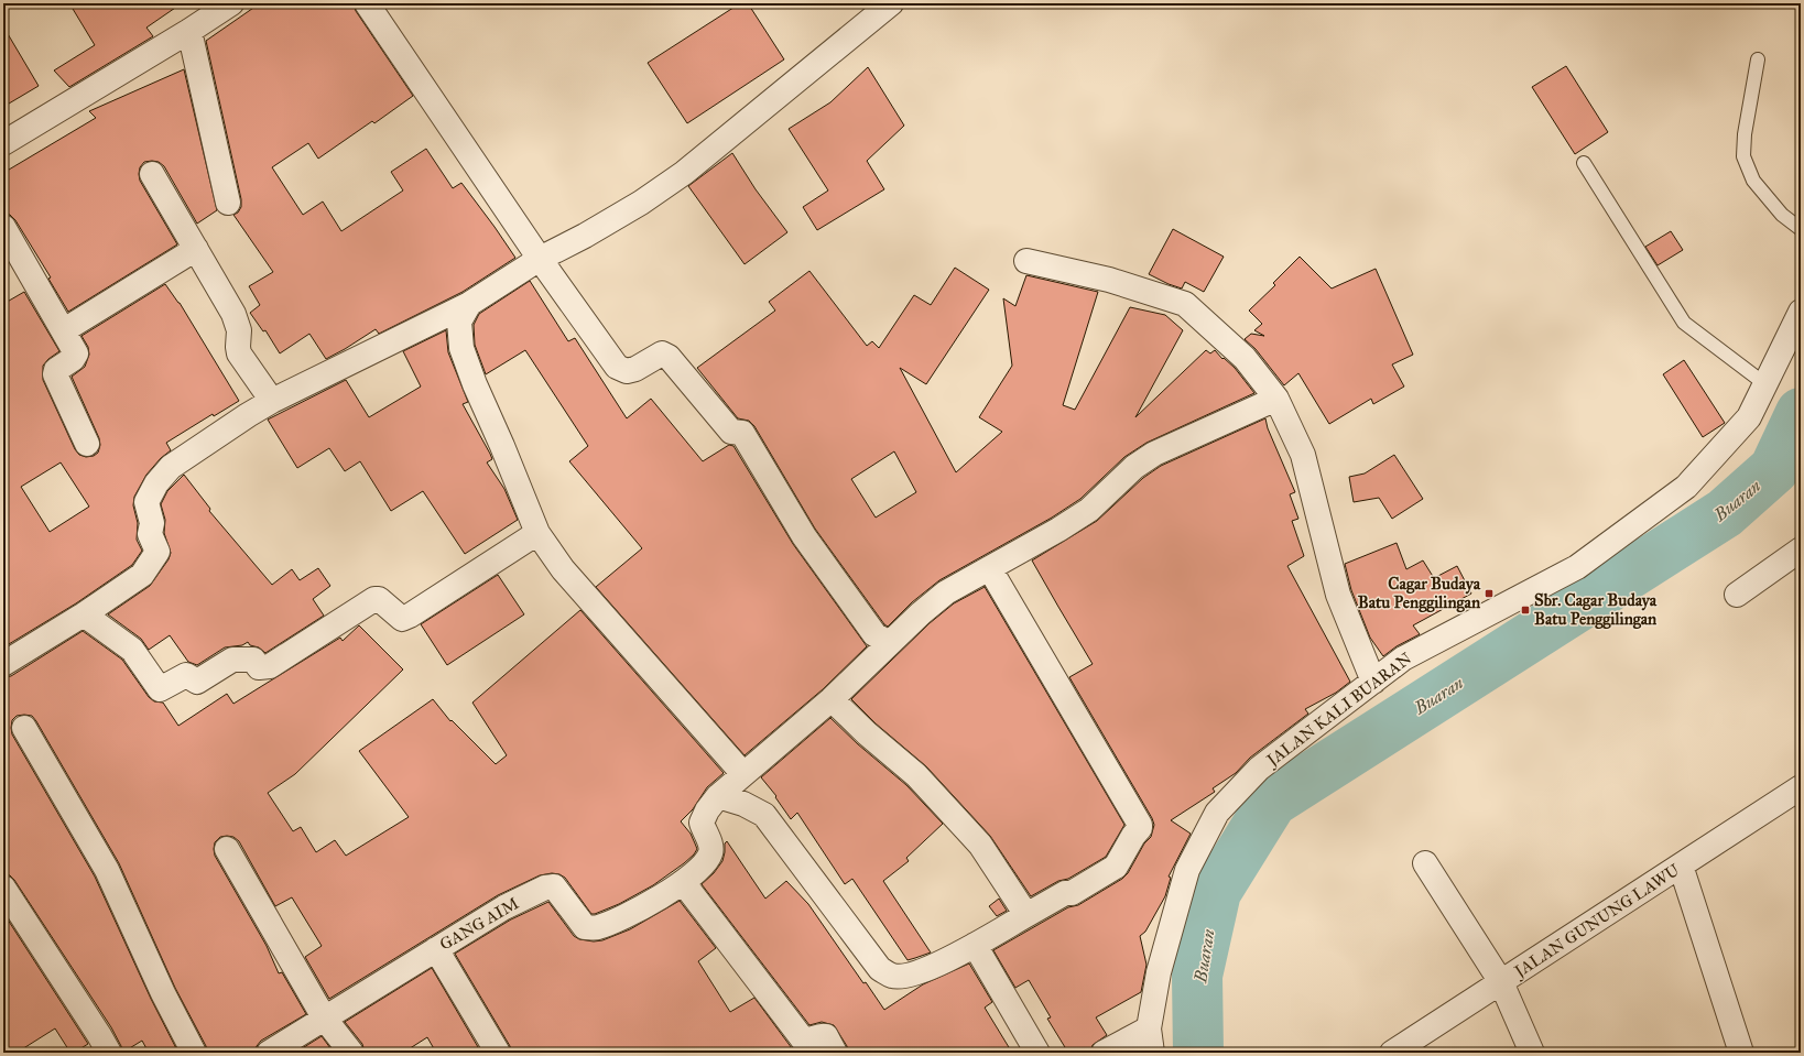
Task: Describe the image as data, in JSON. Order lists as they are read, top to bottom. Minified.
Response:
{"streets":{"street":["JALAN KALI BUARAN","JALAN GUNUNG LAWU","GANG AIM"]},"water":["Buaran"],"places":{"transit":["Cagar Budaya Batu Penggilingan","Sbr. Cagar Budaya Batu Penggilingan"]}}
